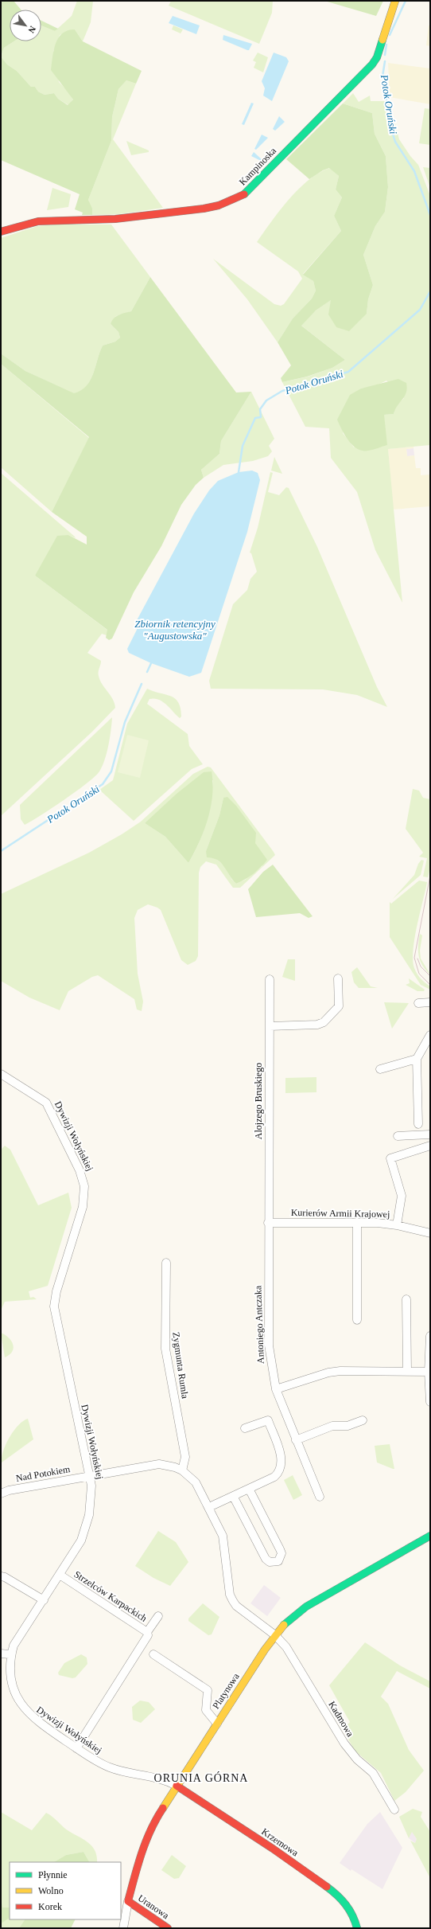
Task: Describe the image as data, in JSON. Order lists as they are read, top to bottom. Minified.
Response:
{"streets":{"street":["Kampinoska","Alojzego Bruskiego","Dywizji Wołyńskiej","Kurierów Armii Krajowej","Antoniego Antczaka","Zygmunta Rumla","Nad Potokiem","Strzelców Karpackich","Platynowa","Kadmowa","Krzemowa","Uranowa"]},"crossings":[["Alojzego Bruskiego","Kurierów Armii Krajowej"],["Alojzego Bruskiego","Antoniego Antczaka"],["Dywizji Wołyńskiej","Nad Potokiem"],["Dywizji Wołyńskiej","Strzelców Karpackich"],["Dywizji Wołyńskiej","Platynowa"],["Dywizji Wołyńskiej","Krzemowa"],["Kurierów Armii Krajowej","Antoniego Antczaka"],["Platynowa","Kadmowa"],["Platynowa","Krzemowa"],["Platynowa","Uranowa"]],"districts":["ORUNIA GÓRNA"],"water":["Potok Oruński","Zbiornik retencyjny \"Augustowska\""],"legend":["Płynnie","Wolno","Korek"],"north":"bottom right"}
